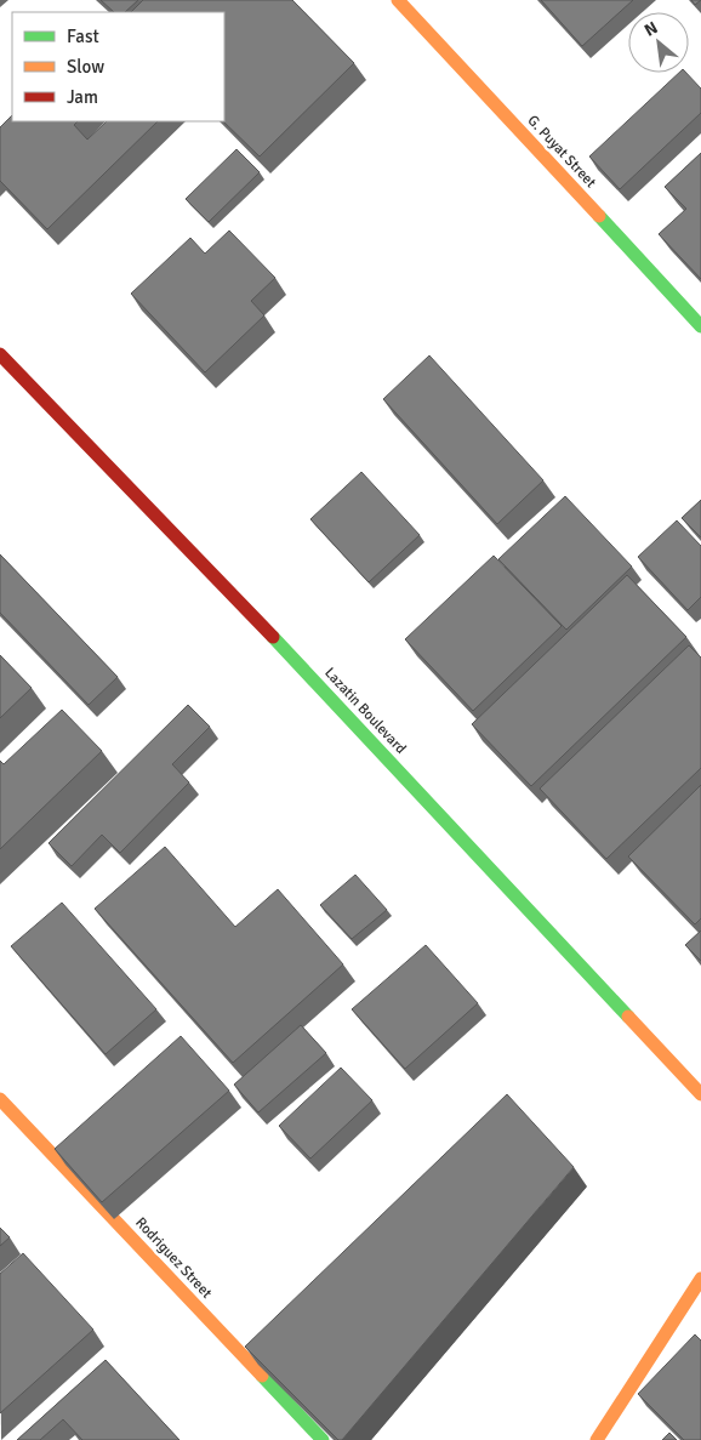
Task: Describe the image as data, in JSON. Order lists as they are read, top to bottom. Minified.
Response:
{"streets":{"street":["G. Puyat Street","Lazatin Boulevard","Rodriguez Street"]},"legend":["Fast","Slow","Jam"],"north":"top left"}
